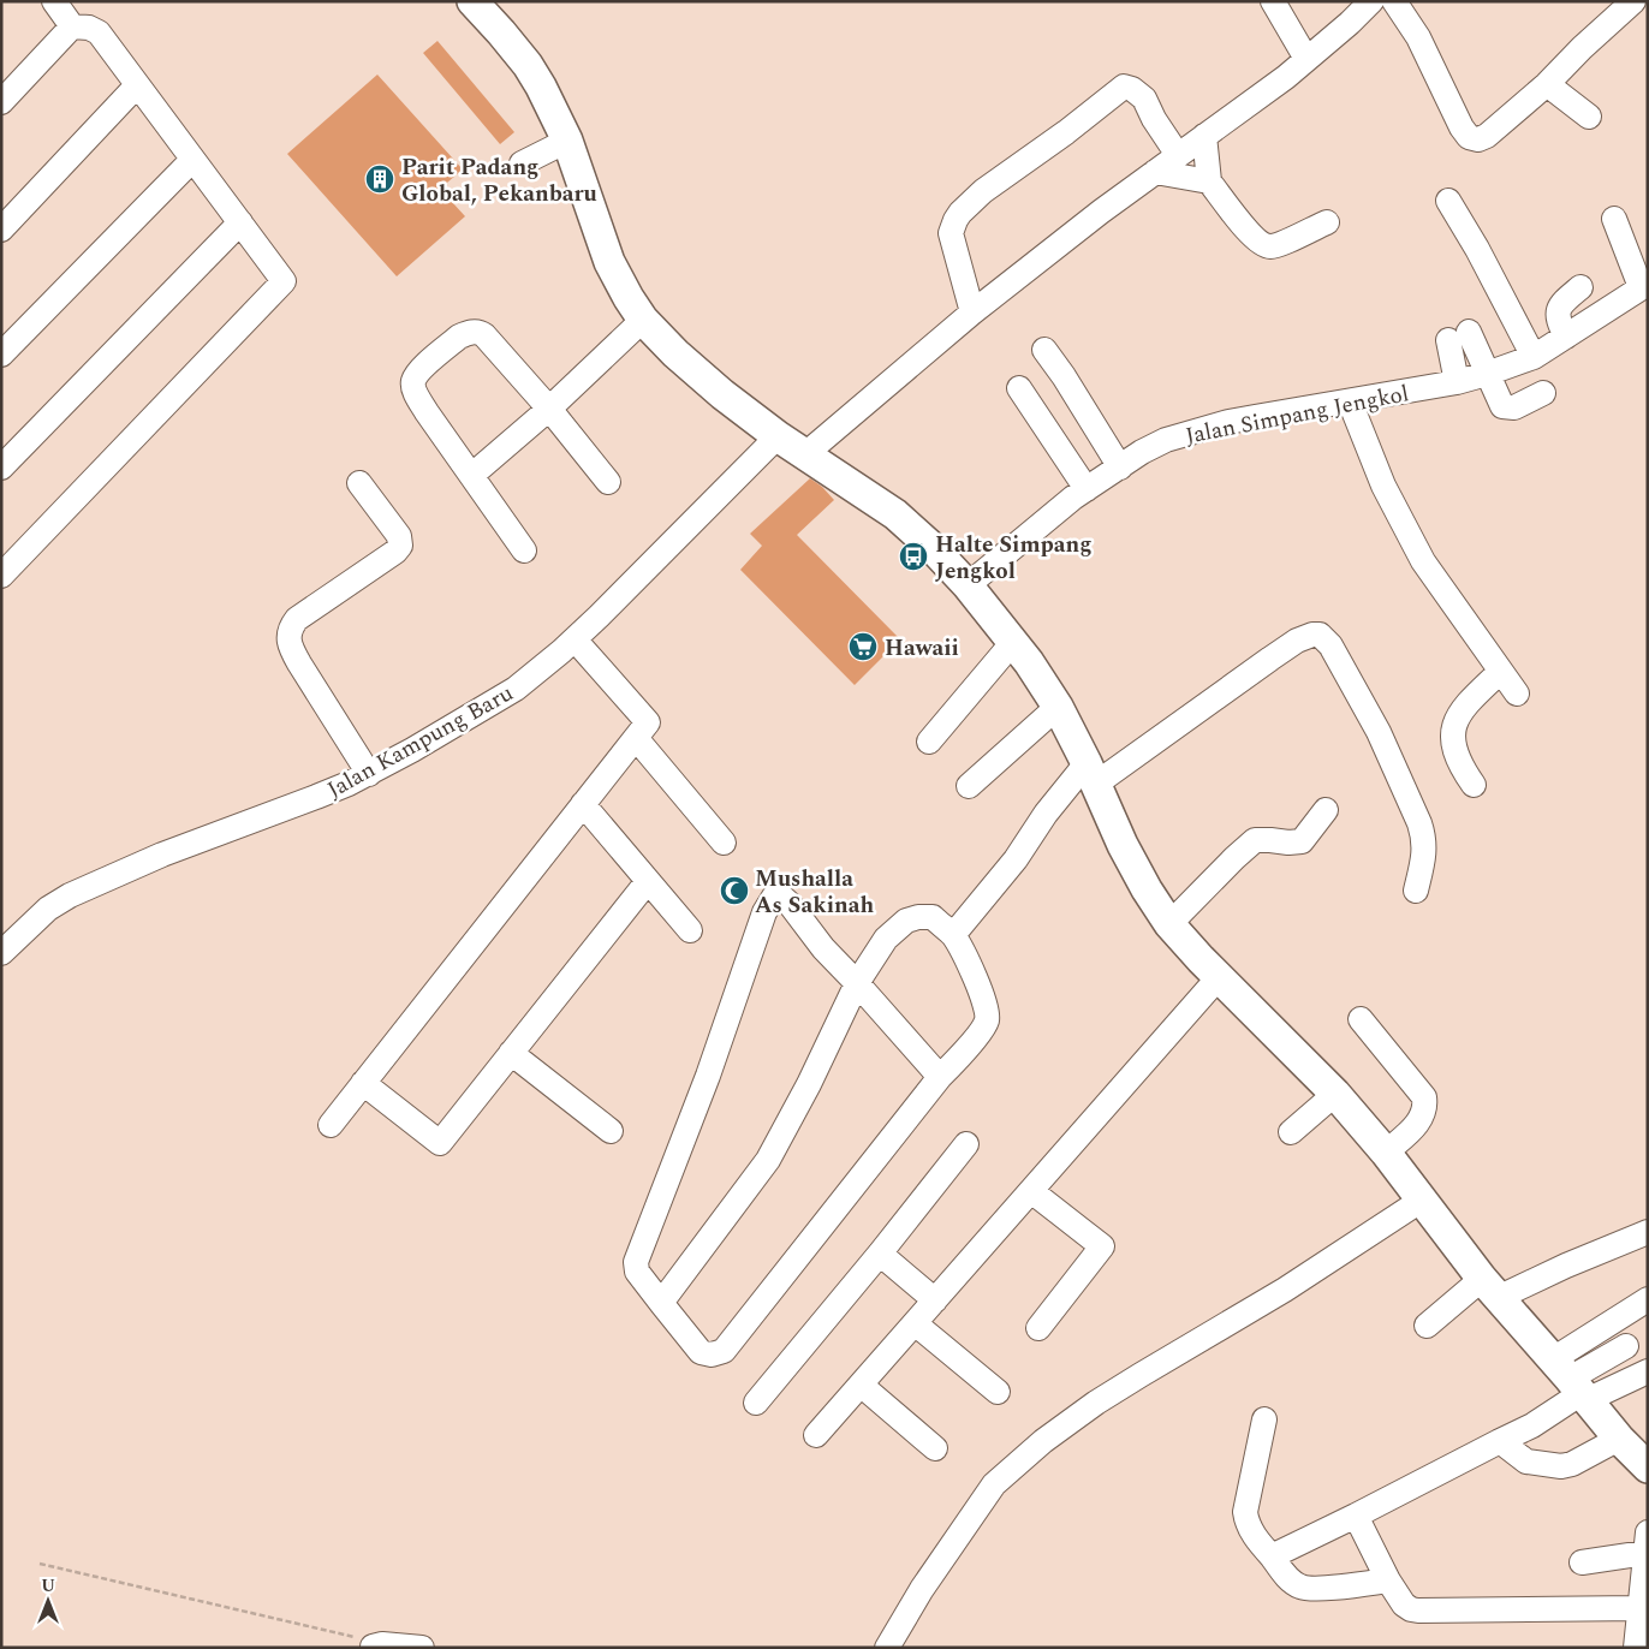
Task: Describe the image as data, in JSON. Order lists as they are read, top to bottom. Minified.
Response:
{"streets":{"street":["Jalan Simpang Jengkol","Jalan Kampung Baru"]},"places":{"building":["Parit Padang Global, Pekanbaru"],"bus stop":["Halte Simpang Jengkol"],"supermarket":["Hawaii"],"mosque":["Mushalla As Sakinah"]},"north":"top"}
